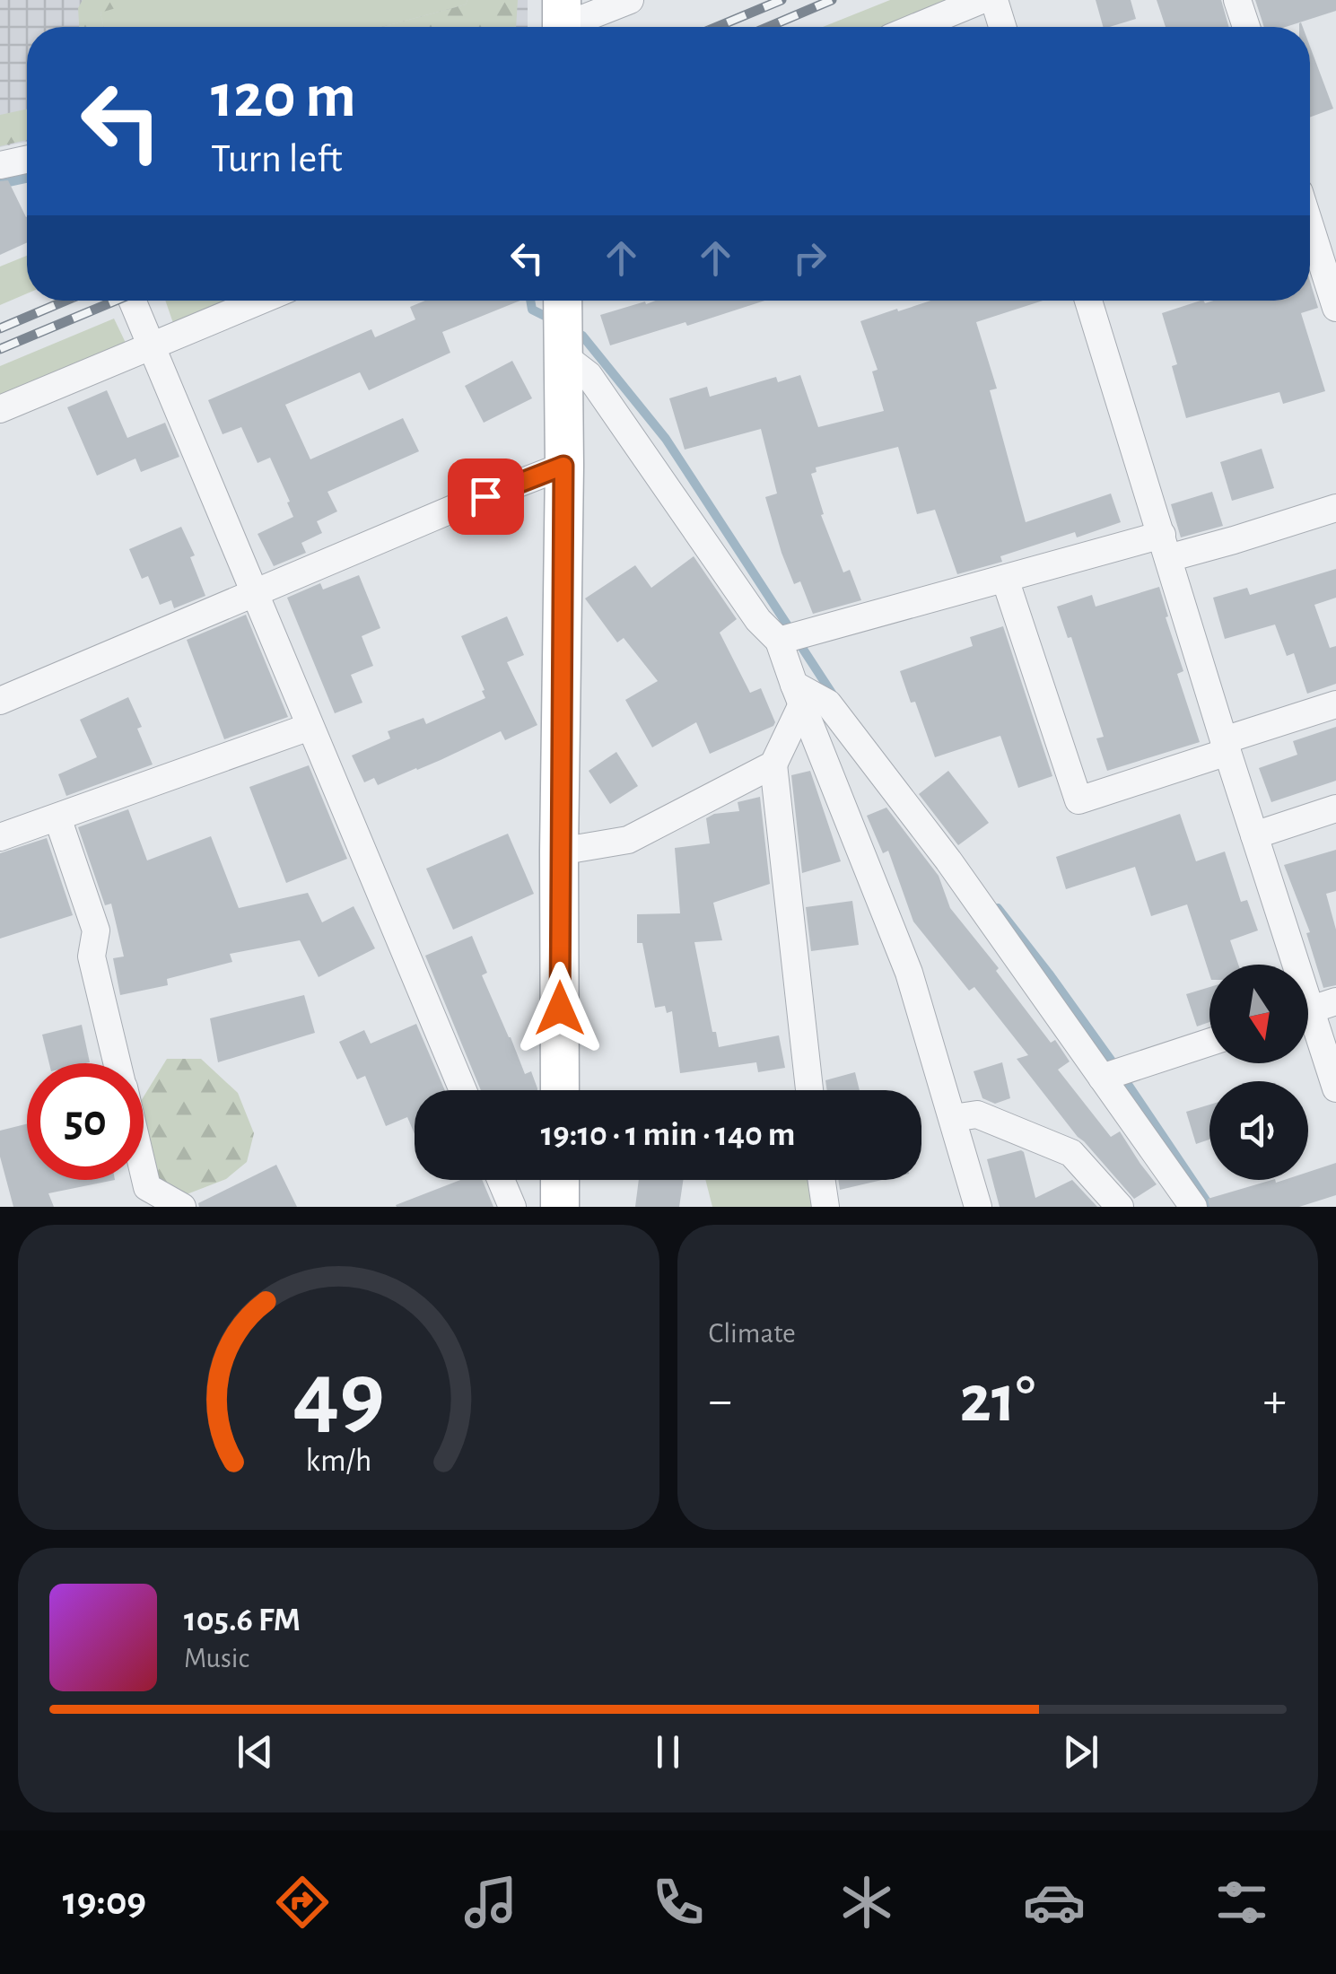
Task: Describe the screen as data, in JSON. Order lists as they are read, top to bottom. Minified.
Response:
{"north":"bottom","page":{"turn":["120 m","Turn left"],"limit":"50","trip":"19:10 · 1 min · 140 m","tile":"Climate","heat":["−","21°","+"],"song":["105.6 FM","Music"],"tabs":"19:09","gauge":["49","km/h"]}}
